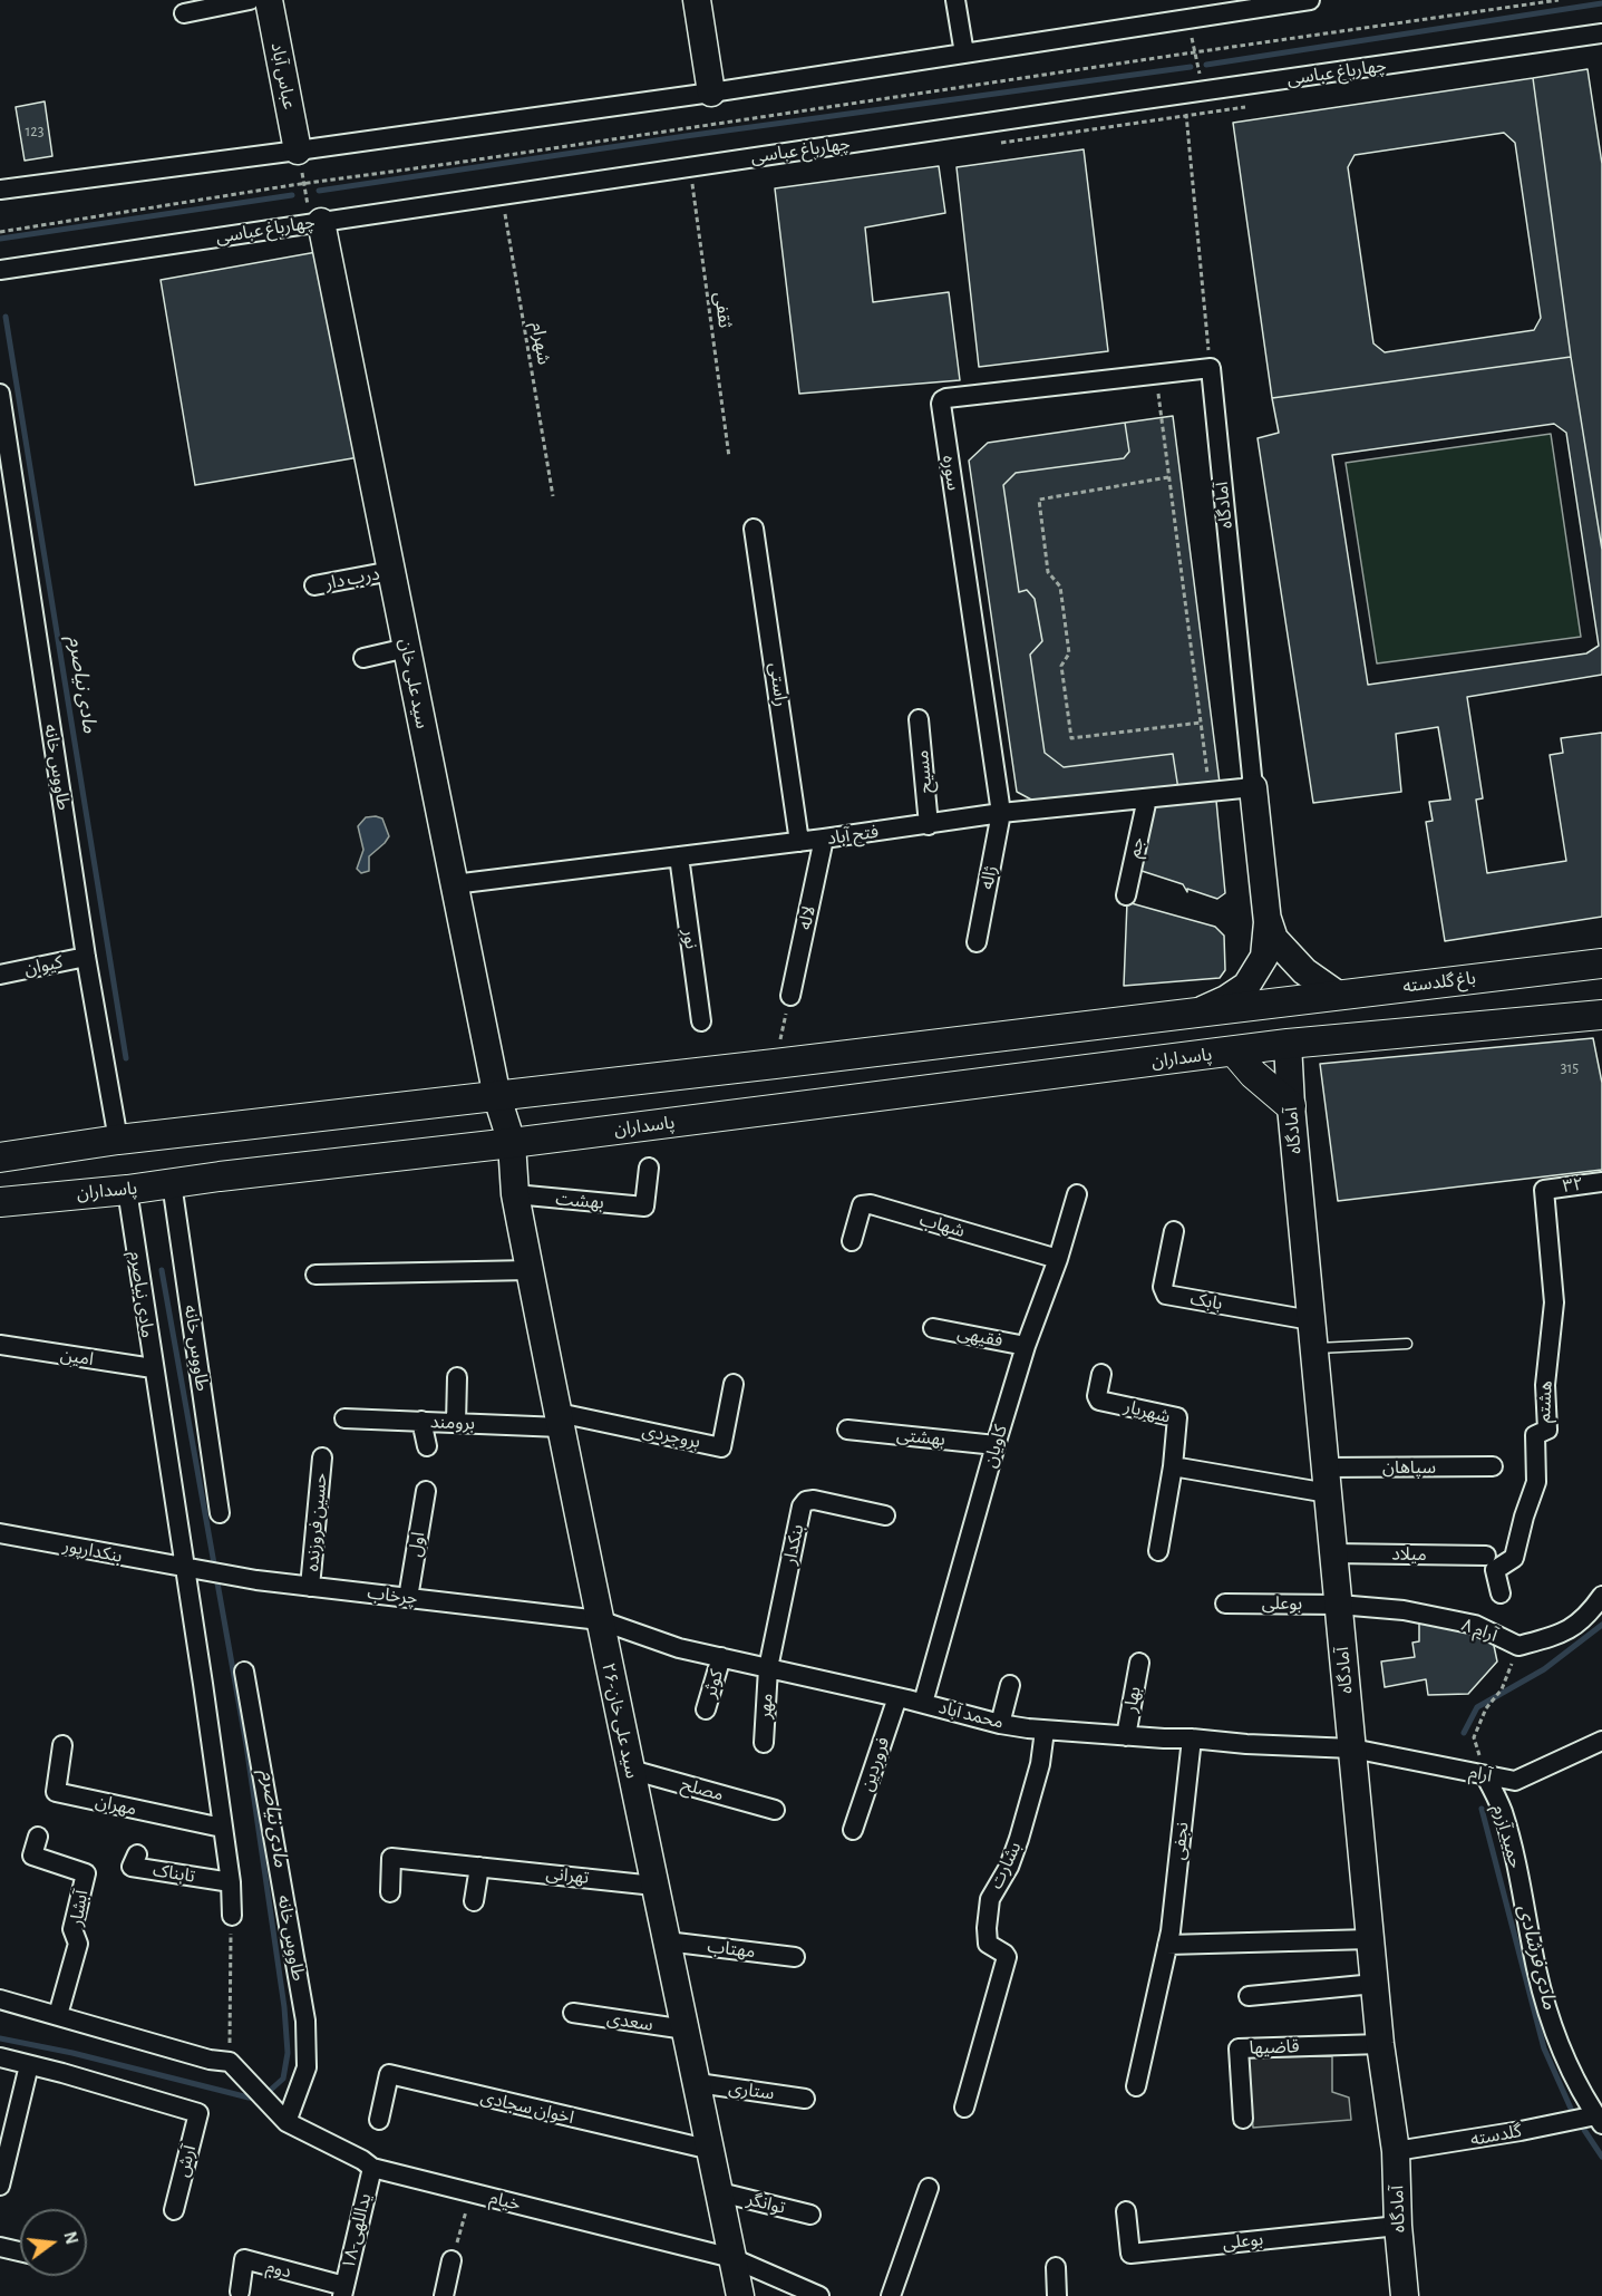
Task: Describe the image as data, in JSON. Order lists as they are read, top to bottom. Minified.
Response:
{"streets":{"main road":["عباس آباد","آمادگاه","سید علی خان","باغ گلدسته","پاسداران","۲۶-سید علی خان"],"street":["چهارباغ عباسی","سوره","درب دار","راستی","طاووس خانه","مسیح","فتح آباد","جم","ژاله","لاله","نور","کیوان","۳۲","بهشت","شهاب","مادی نیاصرم","بابک","فقیهی","امین","هشتم","شهریار","برومند","بروجردی","بهشتی","کاویان","سپاهان","حسین فروزنده","اول","بنکدار","بنکدارپور","میلاد","چرخاب","بوعلی","۸ آرام","کوثر","بهار","مهر","محمد آباد","فروردین","آرام","مصلح","مهران","حمید آزرم","نجفی","بشارت","تابناک","تهرانی","آبشار","مهتاب","سعدی","قاضیها","ستاری","اخوان سجادی","گلدسته","آرش","خیام","توانگر","۱۸-یداللهی","دوم"],"path":["ثقفی","شهرام"]},"crossings":[["چهارباغ عباسی","ثقفی"],["چهارباغ عباسی","شهرام"],["چهارباغ عباسی","سید علی خان"],["سوره","آمادگاه"],["سوره","فتح آباد"],["سوره","ژاله"],["آمادگاه","فتح آباد"],["آمادگاه","باغ گلدسته"],["آمادگاه","پاسداران"],["آمادگاه","بابک"],["آمادگاه","سپاهان"],["آمادگاه","میلاد"],["آمادگاه","بوعلی"],["آمادگاه","۸ آرام"],["آمادگاه","محمد آباد"],["آمادگاه","آرام"],["آمادگاه","قاضیها"],["آمادگاه","گلدسته"],["درب دار","سید علی خان"],["سید علی خان","فتح آباد"],["سید علی خان","پاسداران"],["سید علی خان","۲۶-سید علی خان"],["راستی","فتح آباد"],["طاووس خانه","کیوان"],["طاووس خانه","پاسداران"],["طاووس خانه","خیام"],["مسیح","فتح آباد"],["فتح آباد","جم"],["فتح آباد","ژاله"],["فتح آباد","لاله"],["فتح آباد","نور"],["پاسداران","مادی نیاصرم"],["پاسداران","۲۶-سید علی خان"],["۳۲","هشتم"],["بهشت","۲۶-سید علی خان"],["شهاب","کاویان"],["مادی نیاصرم","امین"],["مادی نیاصرم","بنکدارپور"],["مادی نیاصرم","چرخاب"],["مادی نیاصرم","مهران"],["مادی نیاصرم","تابناک"],["فقیهی","کاویان"],["برومند","بروجردی"],["برومند","۲۶-سید علی خان"],["بروجردی","۲۶-سید علی خان"],["بهشتی","کاویان"],["کاویان","محمد آباد"],["حسین فروزنده","چرخاب"],["اول","چرخاب"],["بنکدار","مهر"],["بنکدار","محمد آباد"],["بنکدارپور","چرخاب"],["چرخاب","محمد آباد"],["چرخاب","۲۶-سید علی خان"],["بوعلی","۸ آرام"],["کوثر","محمد آباد"],["بهار","محمد آباد"],["مهر","محمد آباد"],["محمد آباد","۲۶-سید علی خان"],["محمد آباد","فروردین"],["محمد آباد","آرام"],["محمد آباد","نجفی"],["محمد آباد","بشارت"],["۲۶-سید علی خان","مصلح"],["۲۶-سید علی خان","تهرانی"],["۲۶-سید علی خان","مهتاب"],["۲۶-سید علی خان","سعدی"],["۲۶-سید علی خان","ستاری"],["۲۶-سید علی خان","اخوان سجادی"],["۲۶-سید علی خان","خیام"],["۲۶-سید علی خان","توانگر"],["آرام","حمید آزرم"],["حمید آزرم","گلدسته"],["خیام","۱۸-یداللهی"],["۱۸-یداللهی","دوم"]],"water":["مادی نیاصرم","مادی فرشادی"],"house_numbers":["123","315"],"north":"right"}
